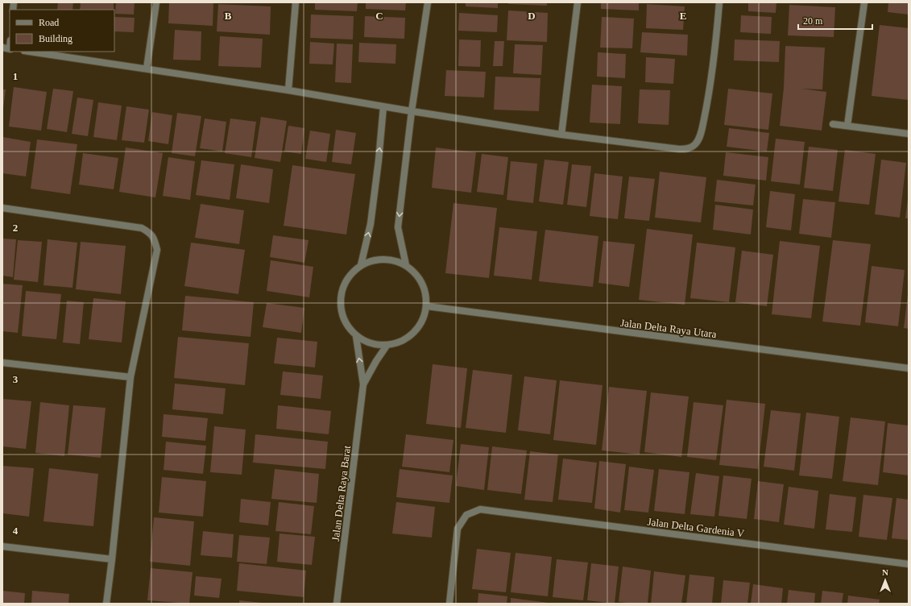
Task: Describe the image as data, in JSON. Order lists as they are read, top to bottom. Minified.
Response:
{"streets":{"street":["Jalan Delta Raya Utara","Jalan Delta Raya Barat","Jalan Delta Gardenia V"]},"crossings":[["Jalan Delta Raya Utara","Jalan Delta Raya Barat"]],"legend":["Road","Building"],"scale_bar":"20 m","north":"top","grid":{"columns":["B","C","D","E"],"rows":["1","2","3","4"]}}
